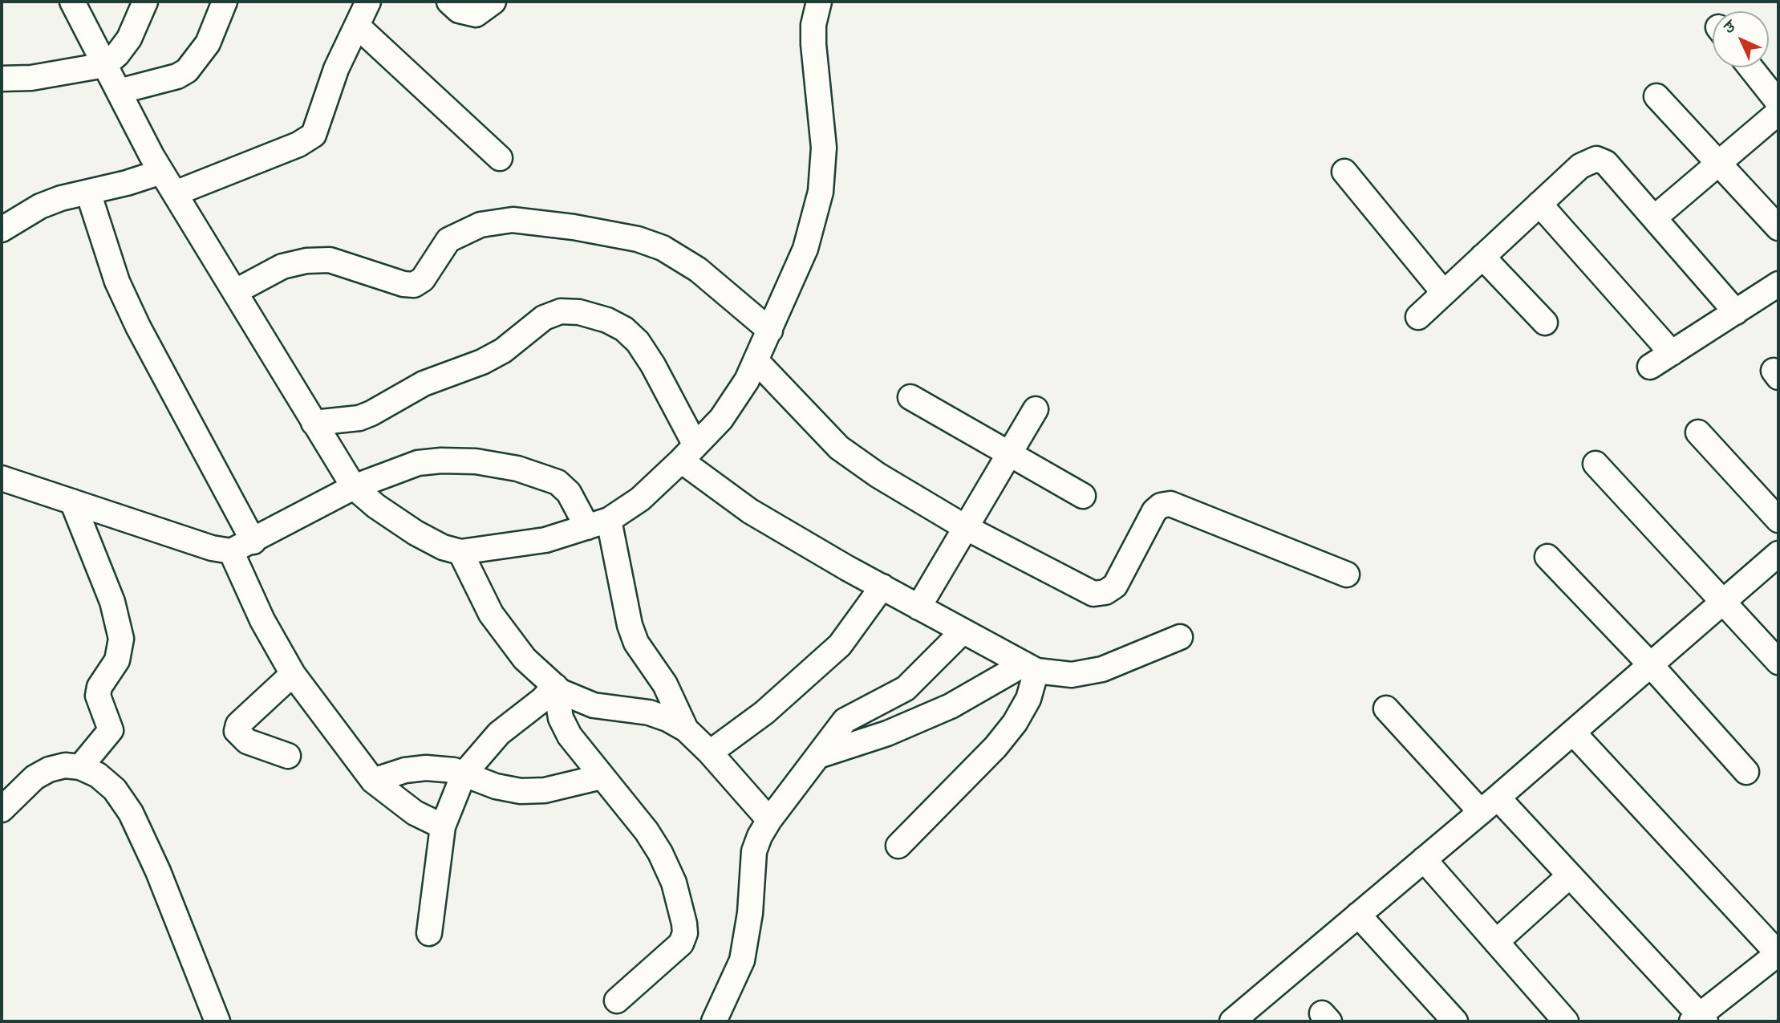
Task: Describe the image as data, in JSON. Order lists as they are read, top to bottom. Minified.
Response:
{"north":"top left"}
